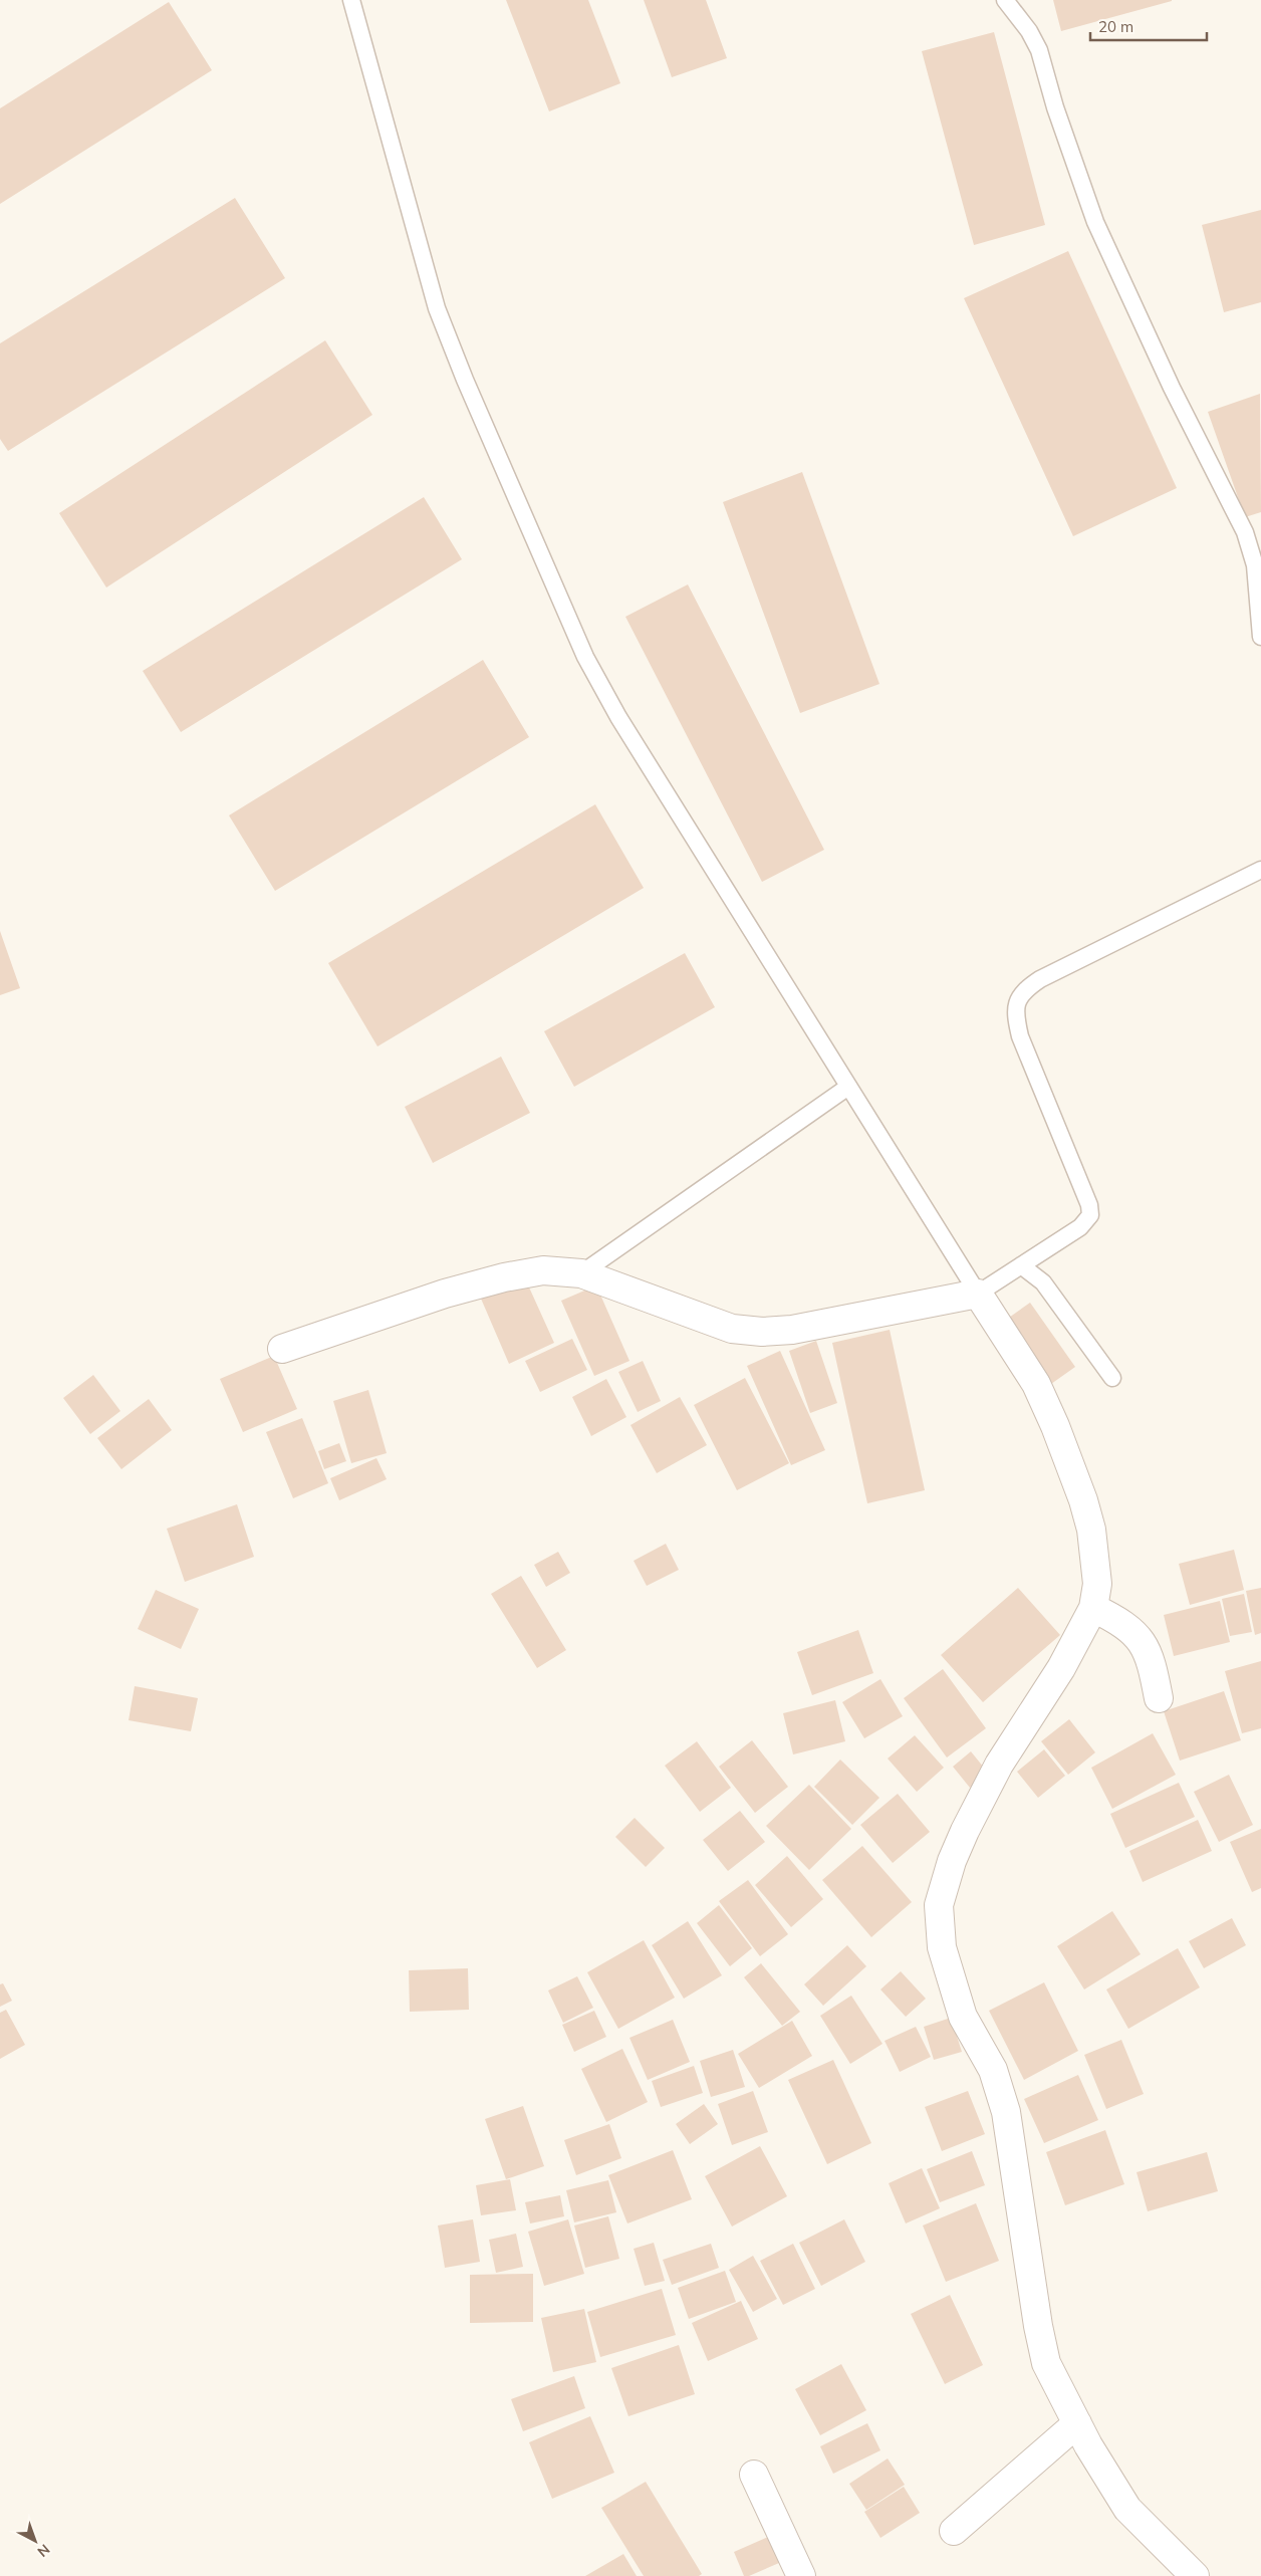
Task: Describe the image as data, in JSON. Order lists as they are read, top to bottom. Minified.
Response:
{"scale_bar":"20 m","north":"bottom right"}
